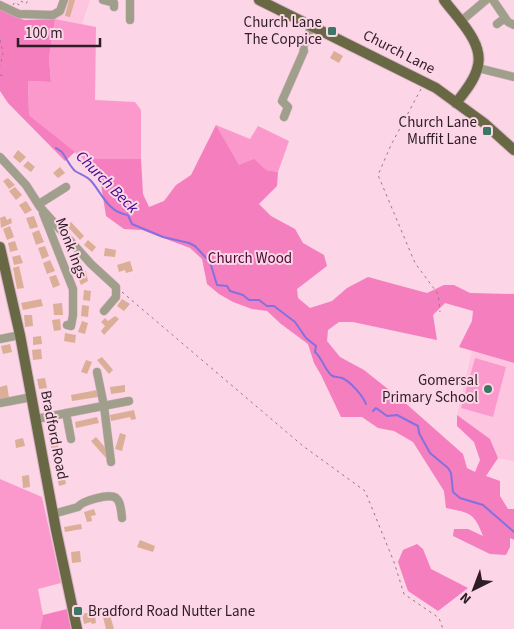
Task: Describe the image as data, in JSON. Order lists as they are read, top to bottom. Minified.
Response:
{"streets":{"main road":["Church Lane","Bradford Road"],"street":["Monk Ings"]},"water":["Church Beck"],"parks":["Church Wood"],"places":{"transit":["Church Lane The Coppice","Church Lane Muffit Lane","Bradford Road Nutter Lane"],"other":["Gomersal Primary School"]},"scale_bar":"100 m","north":"bottom left"}
